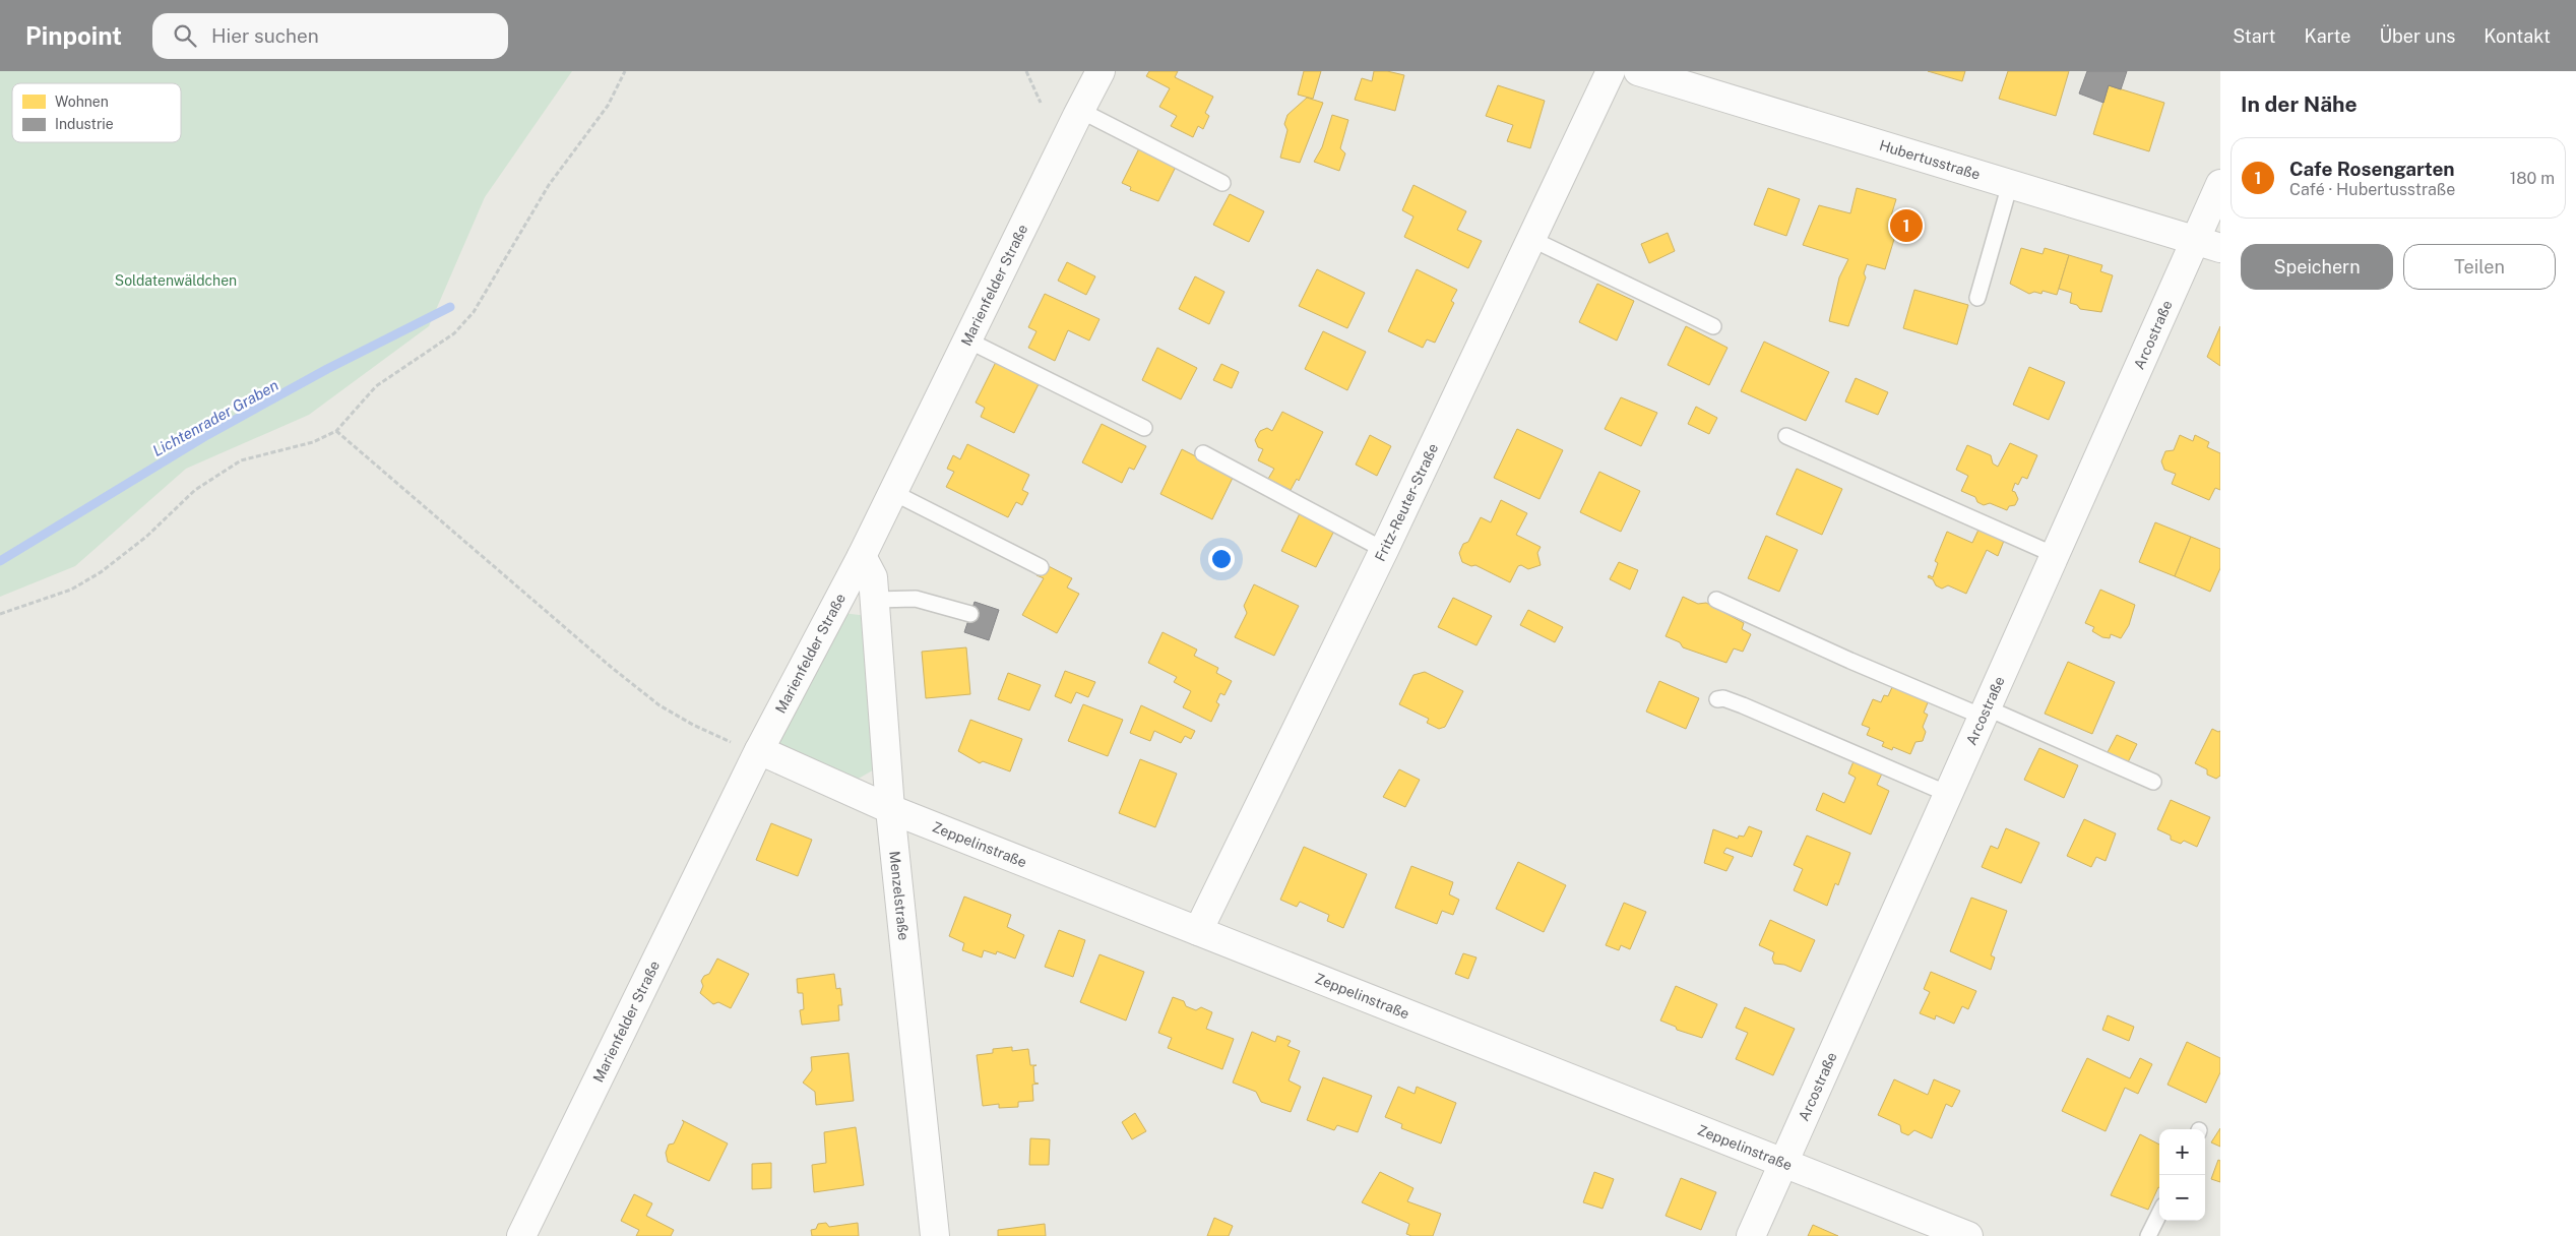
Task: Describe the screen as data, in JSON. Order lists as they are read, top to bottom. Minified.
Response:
{"streets":{"street":["Hubertusstraße","Marienfelder Straße","Arcostraße","Fritz-Reuter-Straße","Zeppelinstraße","Menzelstraße"]},"crossings":[["Hubertusstraße","Arcostraße"],["Marienfelder Straße","Zeppelinstraße"],["Marienfelder Straße","Menzelstraße"],["Arcostraße","Zeppelinstraße"],["Fritz-Reuter-Straße","Zeppelinstraße"],["Zeppelinstraße","Menzelstraße"]],"water":["Lichtenrader Graben"],"parks":["Soldatenwäldchen"],"legend":["Wohnen","Industrie"],"page":{"header":"Pinpoint","search":"Hier suchen","nav":["Start","Karte","Über uns","Kontakt"],"heading":"In der Nähe","list":[{"mark":"1","name":"Cafe Rosengarten","note":"Café · Hubertusstraße","value":"180 m"}],"pins":"1","buttons":["Speichern","Teilen"],"map_buttons":["+","−"]}}
